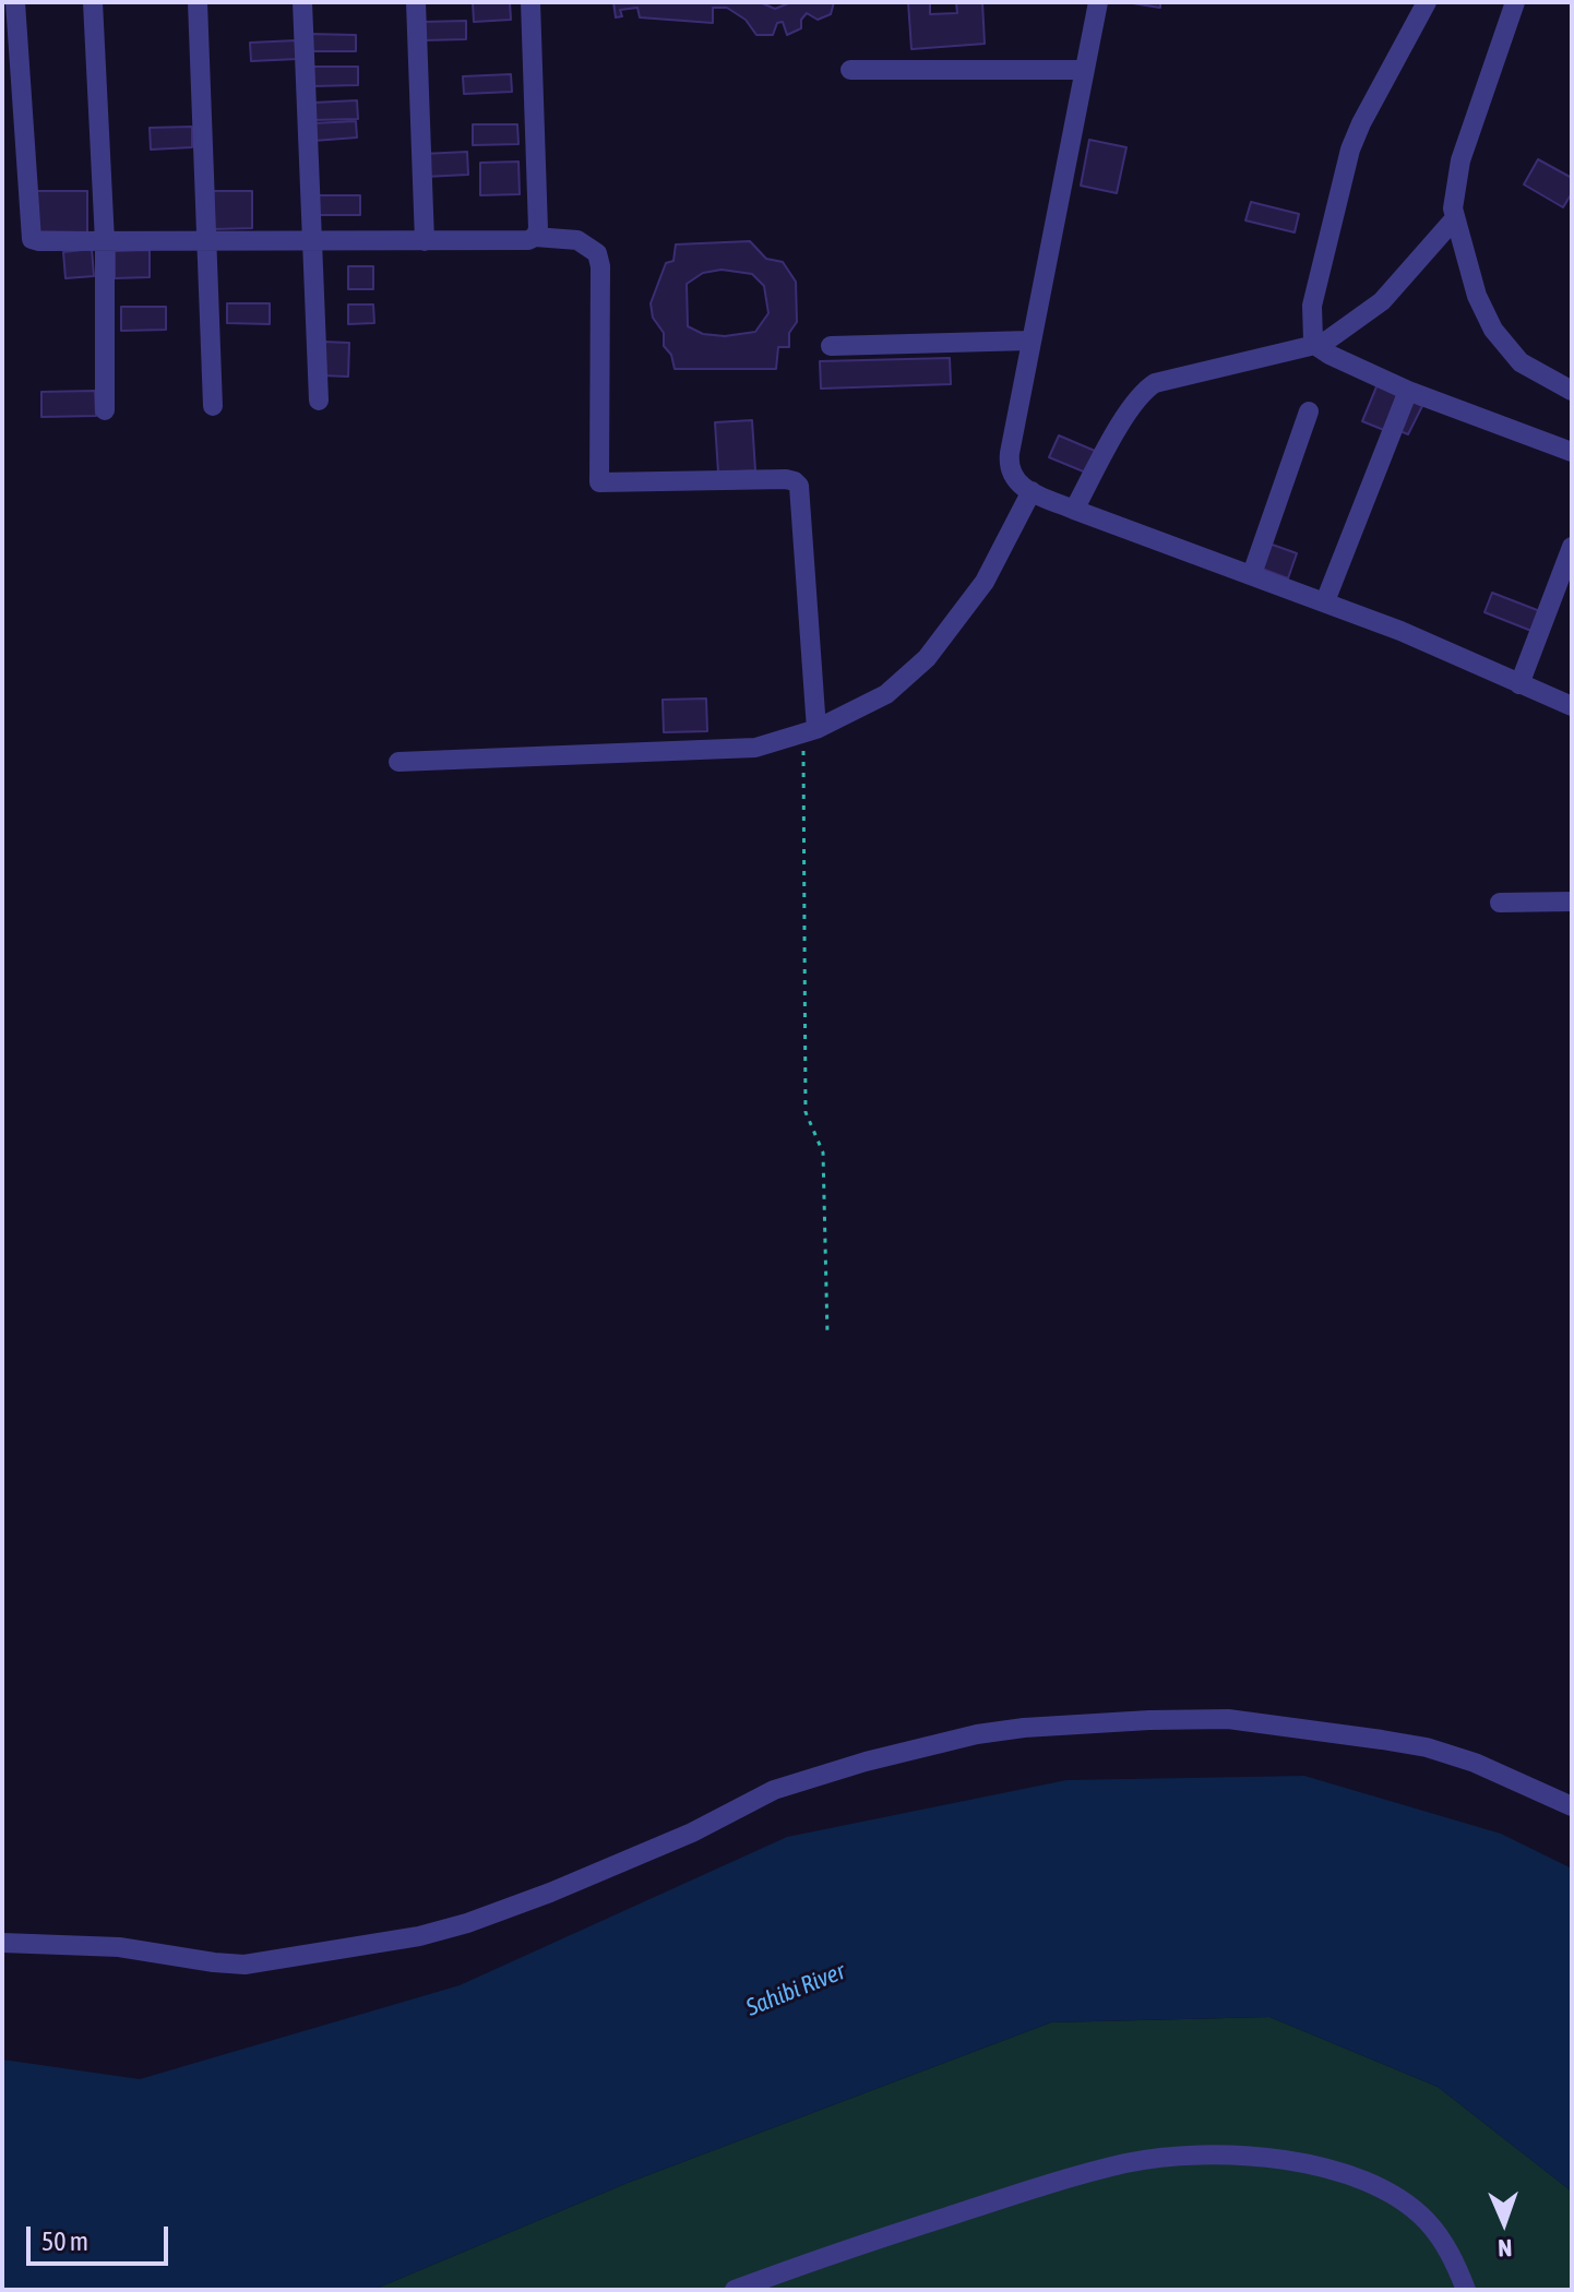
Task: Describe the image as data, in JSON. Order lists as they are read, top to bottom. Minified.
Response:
{"water":["Sahibi River"],"scale_bar":"50 m","north":"bottom"}
